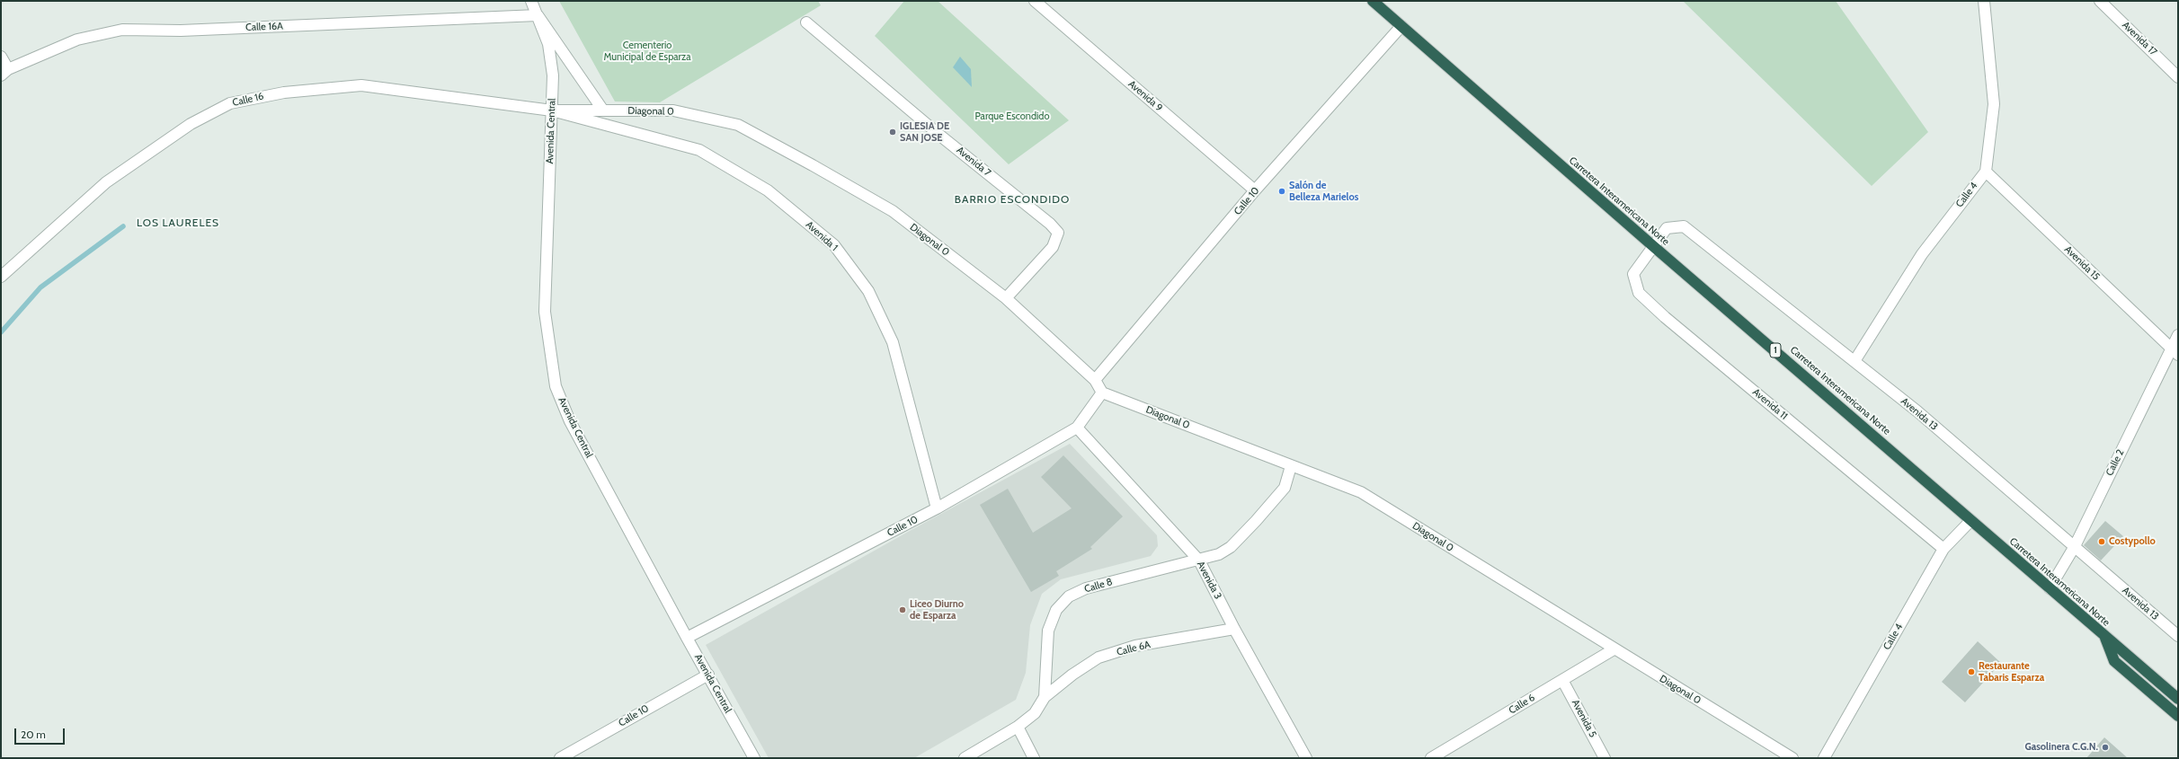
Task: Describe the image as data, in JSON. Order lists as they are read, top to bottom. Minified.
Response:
{"streets":{"highway":["Carretera Interamericana Norte","1"],"street":["Calle 16A","Avenida 17","Avenida 9","Calle 16","Diagonal 0","Avenida Central","Avenida 7","Calle 4","Calle 10","Avenida 1","Avenida 15","Avenida 11","Avenida 13","Calle 2","Avenida 3","Calle 8","Calle 6A","Calle 6","Avenida 5"]},"crossings":[["Calle 16A","Avenida Central"],["Avenida 9","Calle 10"],["Calle 16","Diagonal 0"],["Calle 16","Avenida Central"],["Calle 16","Avenida 1"],["Diagonal 0","Avenida Central"],["Diagonal 0","Avenida 7"],["Diagonal 0","Calle 10"],["Diagonal 0","Avenida 1"],["Diagonal 0","Calle 8"],["Diagonal 0","Calle 6"],["Avenida Central","Calle 10"],["Avenida Central","Avenida 1"],["Calle 4","Carretera Interamericana Norte"],["Calle 4","Avenida 15"],["Calle 4","Avenida 11"],["Calle 4","Avenida 13"],["Calle 10","Carretera Interamericana Norte"],["Calle 10","Avenida 1"],["Calle 10","Avenida 3"],["Carretera Interamericana Norte","Avenida 11"],["Carretera Interamericana Norte","Avenida 13"],["Carretera Interamericana Norte","Calle 2"],["Avenida 15","Calle 2"],["Avenida 11","Avenida 13"],["Avenida 13","Calle 2"],["Avenida 3","Calle 8"],["Avenida 3","Calle 6A"],["Calle 8","Calle 6A"],["Calle 6","Avenida 5"]],"districts":["BARRIO ESCONDIDO","LOS LAURELES"],"parks":["Cementerio Municipal de Esparza","Parque Escondido"],"places":["IGLESIA DE SAN JOSE","Salón de Belleza Marielos","Costypollo","Liceo Diurno de Esparza","Restaurante Tabaris Esparza","Gasolinera C.G.N."],"scale_bar":"20 m"}
